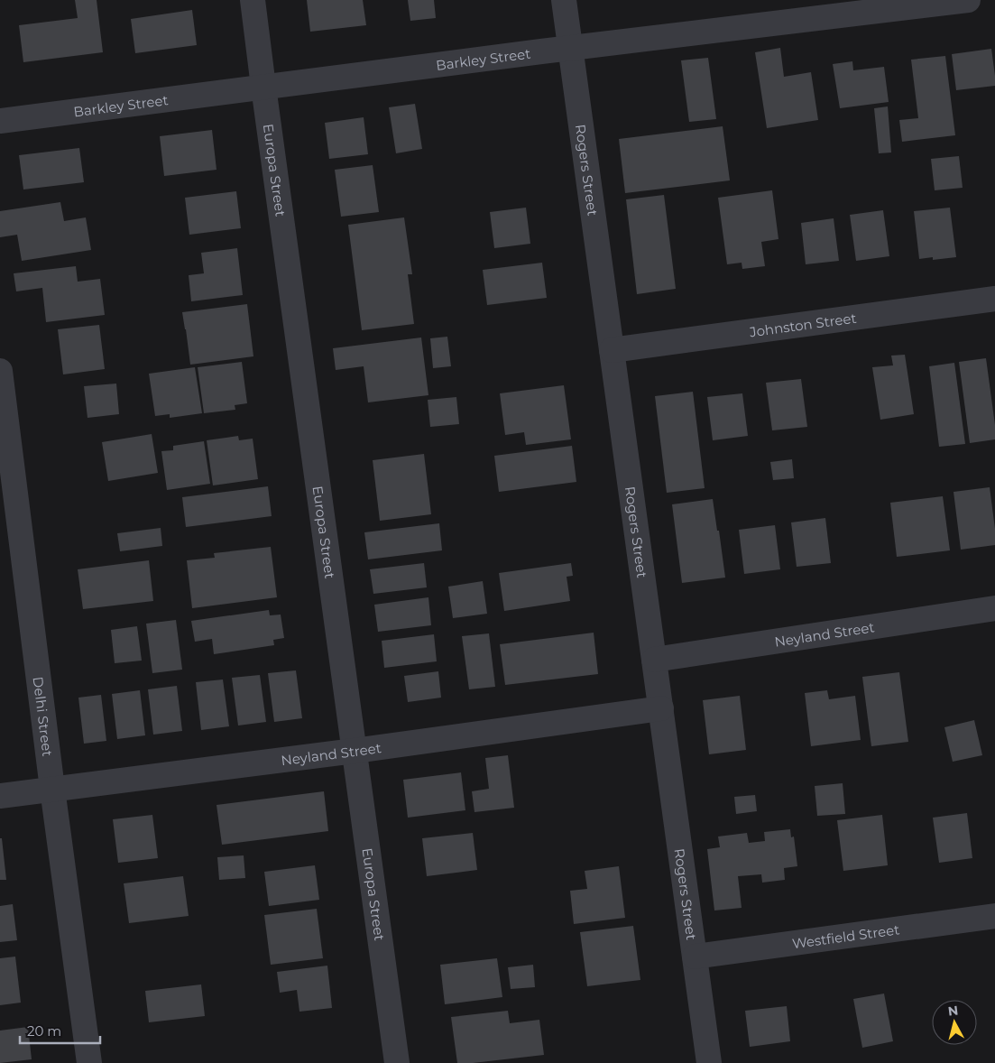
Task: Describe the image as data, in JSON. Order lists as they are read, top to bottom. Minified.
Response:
{"streets":{"street":["Barkley Street","Europa Street","Rogers Street","Johnston Street","Neyland Street","Delhi Street","Westfield Street"]},"crossings":[["Barkley Street","Europa Street"],["Barkley Street","Rogers Street"],["Europa Street","Neyland Street"],["Rogers Street","Johnston Street"],["Rogers Street","Neyland Street"],["Rogers Street","Westfield Street"],["Neyland Street","Delhi Street"]],"scale_bar":"20 m","north":"top"}
